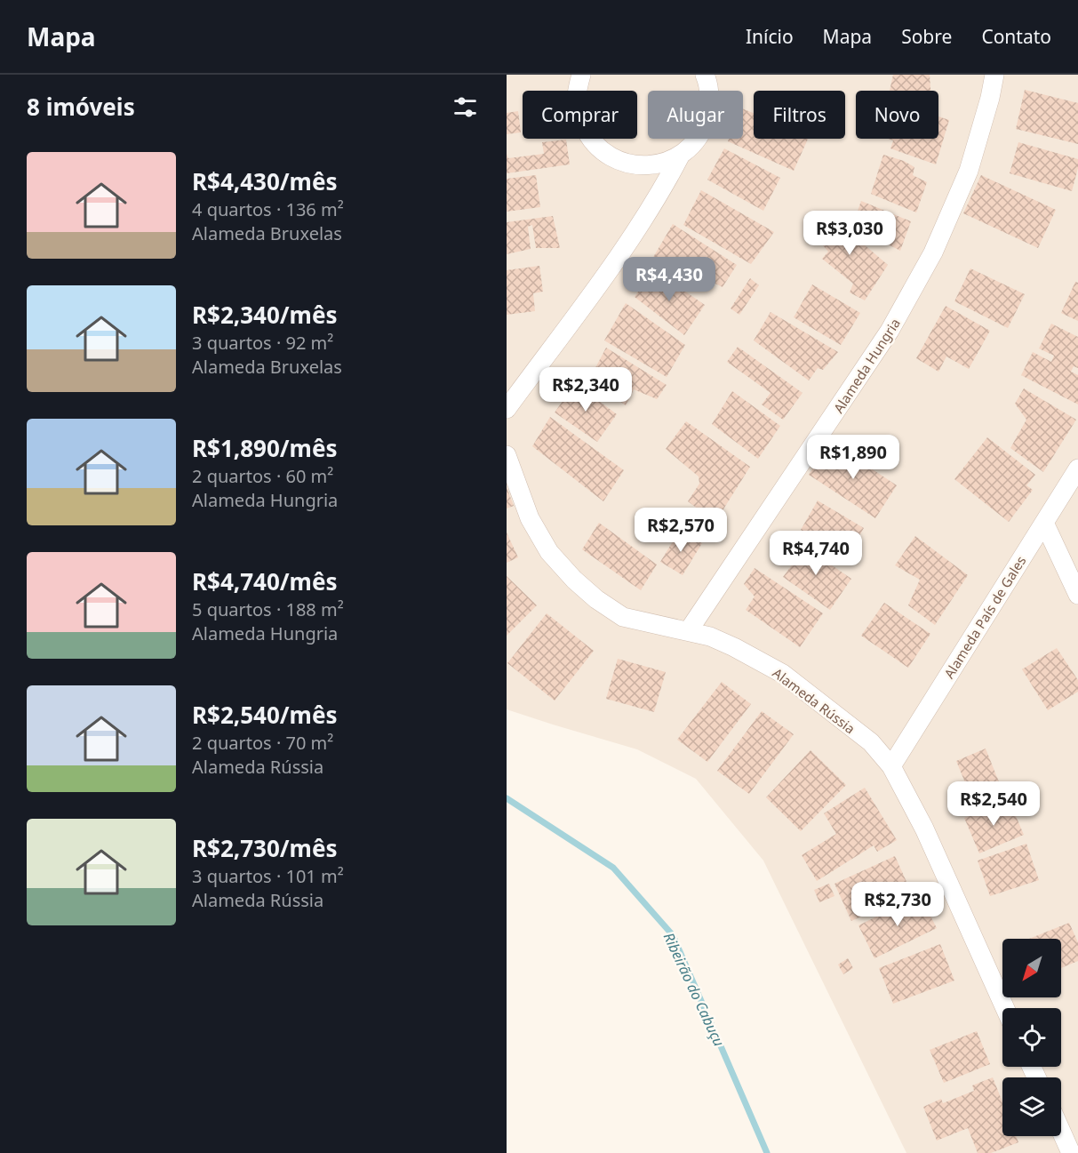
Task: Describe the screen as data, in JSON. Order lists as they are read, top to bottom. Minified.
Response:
{"streets":{"street":["Alameda Hungria","Alameda País de Gales","Alameda Rússia"]},"crossings":[["Alameda Hungria","Alameda Rússia"],["Alameda País de Gales","Alameda Rússia"]],"water":["Ribeirão do Cabuçu"],"north":"bottom left","page":{"header":"Mapa","nav":["Início","Mapa","Sobre","Contato"],"heading":"8 imóveis","chip":["Comprar","Alugar","Filtros","Novo"],"list":[{"name":"R$4,430/mês","note":"4 quartos · 136 m² · Alameda Bruxelas"},{"name":"R$2,340/mês","note":"3 quartos · 92 m² · Alameda Bruxelas"},{"name":"R$1,890/mês","note":"2 quartos · 60 m² · Alameda Hungria"},{"name":"R$4,740/mês","note":"5 quartos · 188 m² · Alameda Hungria"},{"name":"R$2,540/mês","note":"2 quartos · 70 m² · Alameda Rússia"},{"name":"R$2,730/mês","note":"3 quartos · 101 m² · Alameda Rússia"}],"price":["R$3,030","R$4,430","R$2,340","R$1,890","R$2,570","R$4,740","R$2,540","R$2,730"]}}
